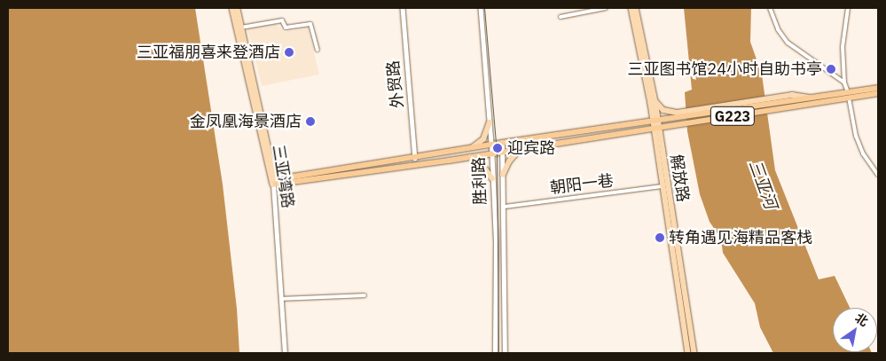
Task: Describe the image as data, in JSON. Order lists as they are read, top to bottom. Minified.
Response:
{"streets":{"highway":["G223"],"main road":["三亚湾路","解放路","胜利路"],"street":["外贸路","朝阳一巷"]},"crossings":[["外贸路","G223"],["G223","三亚湾路"],["G223","解放路"],["G223","胜利路"],["解放路","朝阳一巷"],["胜利路","朝阳一巷"]],"water":["三亚河"],"places":["三亚福朋喜来登酒店","三亚图书馆24小时自助书亭","金凤凰海景酒店","迎宾路","转角遇见海精品客栈"],"north":"top right"}
